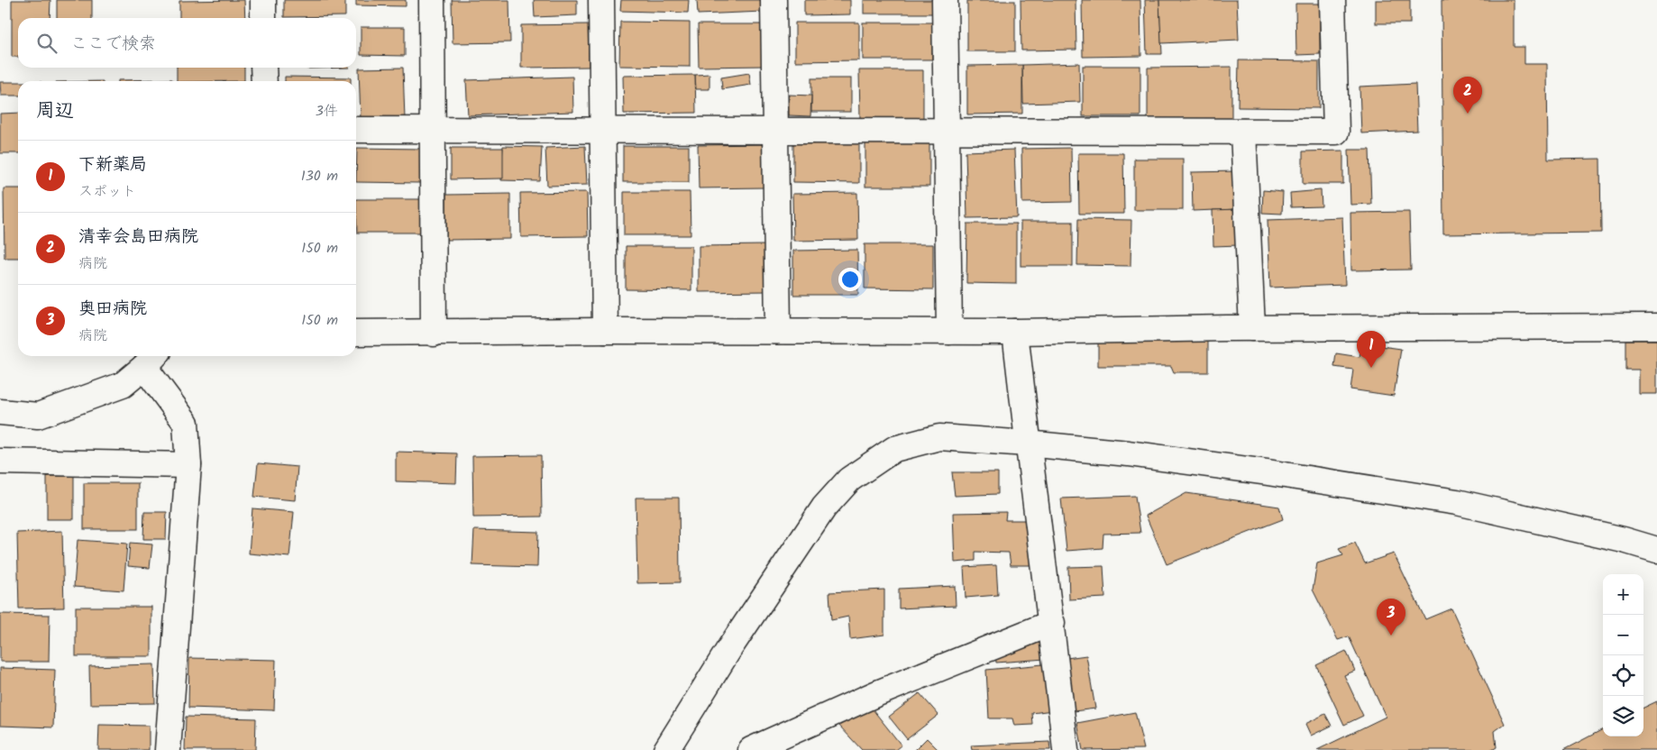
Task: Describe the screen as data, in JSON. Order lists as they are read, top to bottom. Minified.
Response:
{"page":{"search":"ここで検索","pins":["2","1","3"],"heading":["周辺","3件"],"list":[{"mark":"1","name":"下新薬局","note":"スポット","value":"130 m"},{"mark":"2","name":"清幸会島田病院","note":"病院","value":"150 m"},{"mark":"3","name":"奥田病院","note":"病院","value":"150 m"}],"map_buttons":["+","−"]}}
